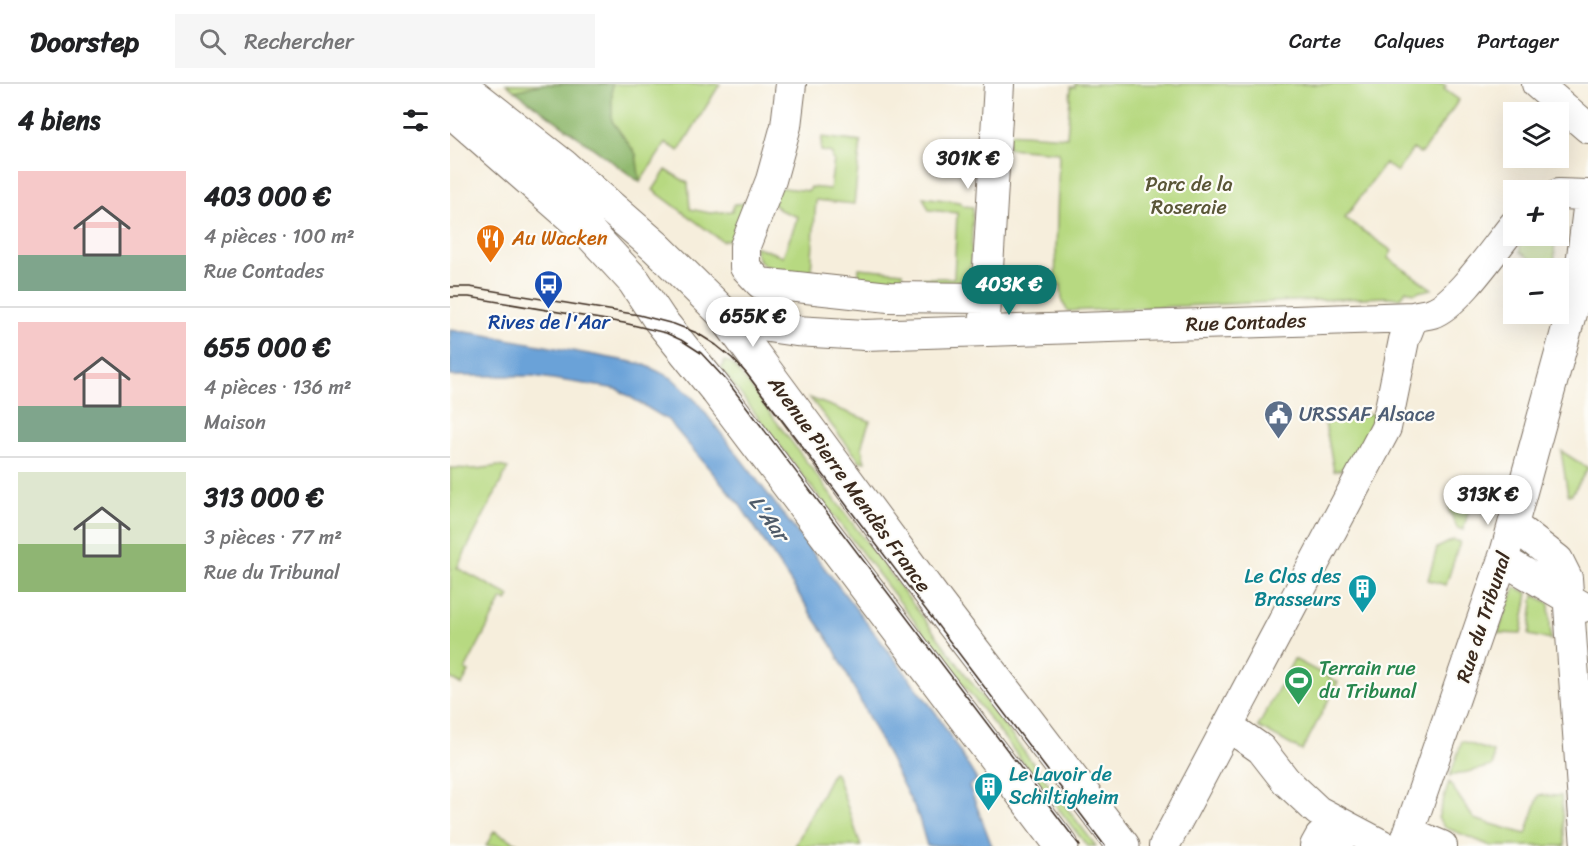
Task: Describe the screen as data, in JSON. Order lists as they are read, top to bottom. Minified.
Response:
{"streets":{"main road":["Rue Contades","Avenue Pierre Mendès France"],"street":["Rue du Tribunal"]},"crossings":[["Rue Contades","Avenue Pierre Mendès France"]],"water":["L'Aar"],"parks":["Parc de la Roseraie"],"places":{"restaurant":["Au Wacken"],"bus stop":["Rives de l'Aar"],"public building":["URSSAF Alsace"],"building":["Le Clos des Brasseurs","Le Lavoir de Schiltigheim"],"sports":["Terrain rue du Tribunal"]},"page":{"header":"Doorstep","search":"Rechercher","nav":["Carte","Calques","Partager"],"heading":"4 biens","map_buttons":["+","−"],"price":["301K €","403K €","655K €","313K €"],"list":[{"name":"403 000 €","note":"4 pièces · 100 m² · Rue Contades"},{"name":"655 000 €","note":"4 pièces · 136 m² · Maison"},{"name":"313 000 €","note":"3 pièces · 77 m² · Rue du Tribunal"}]}}
